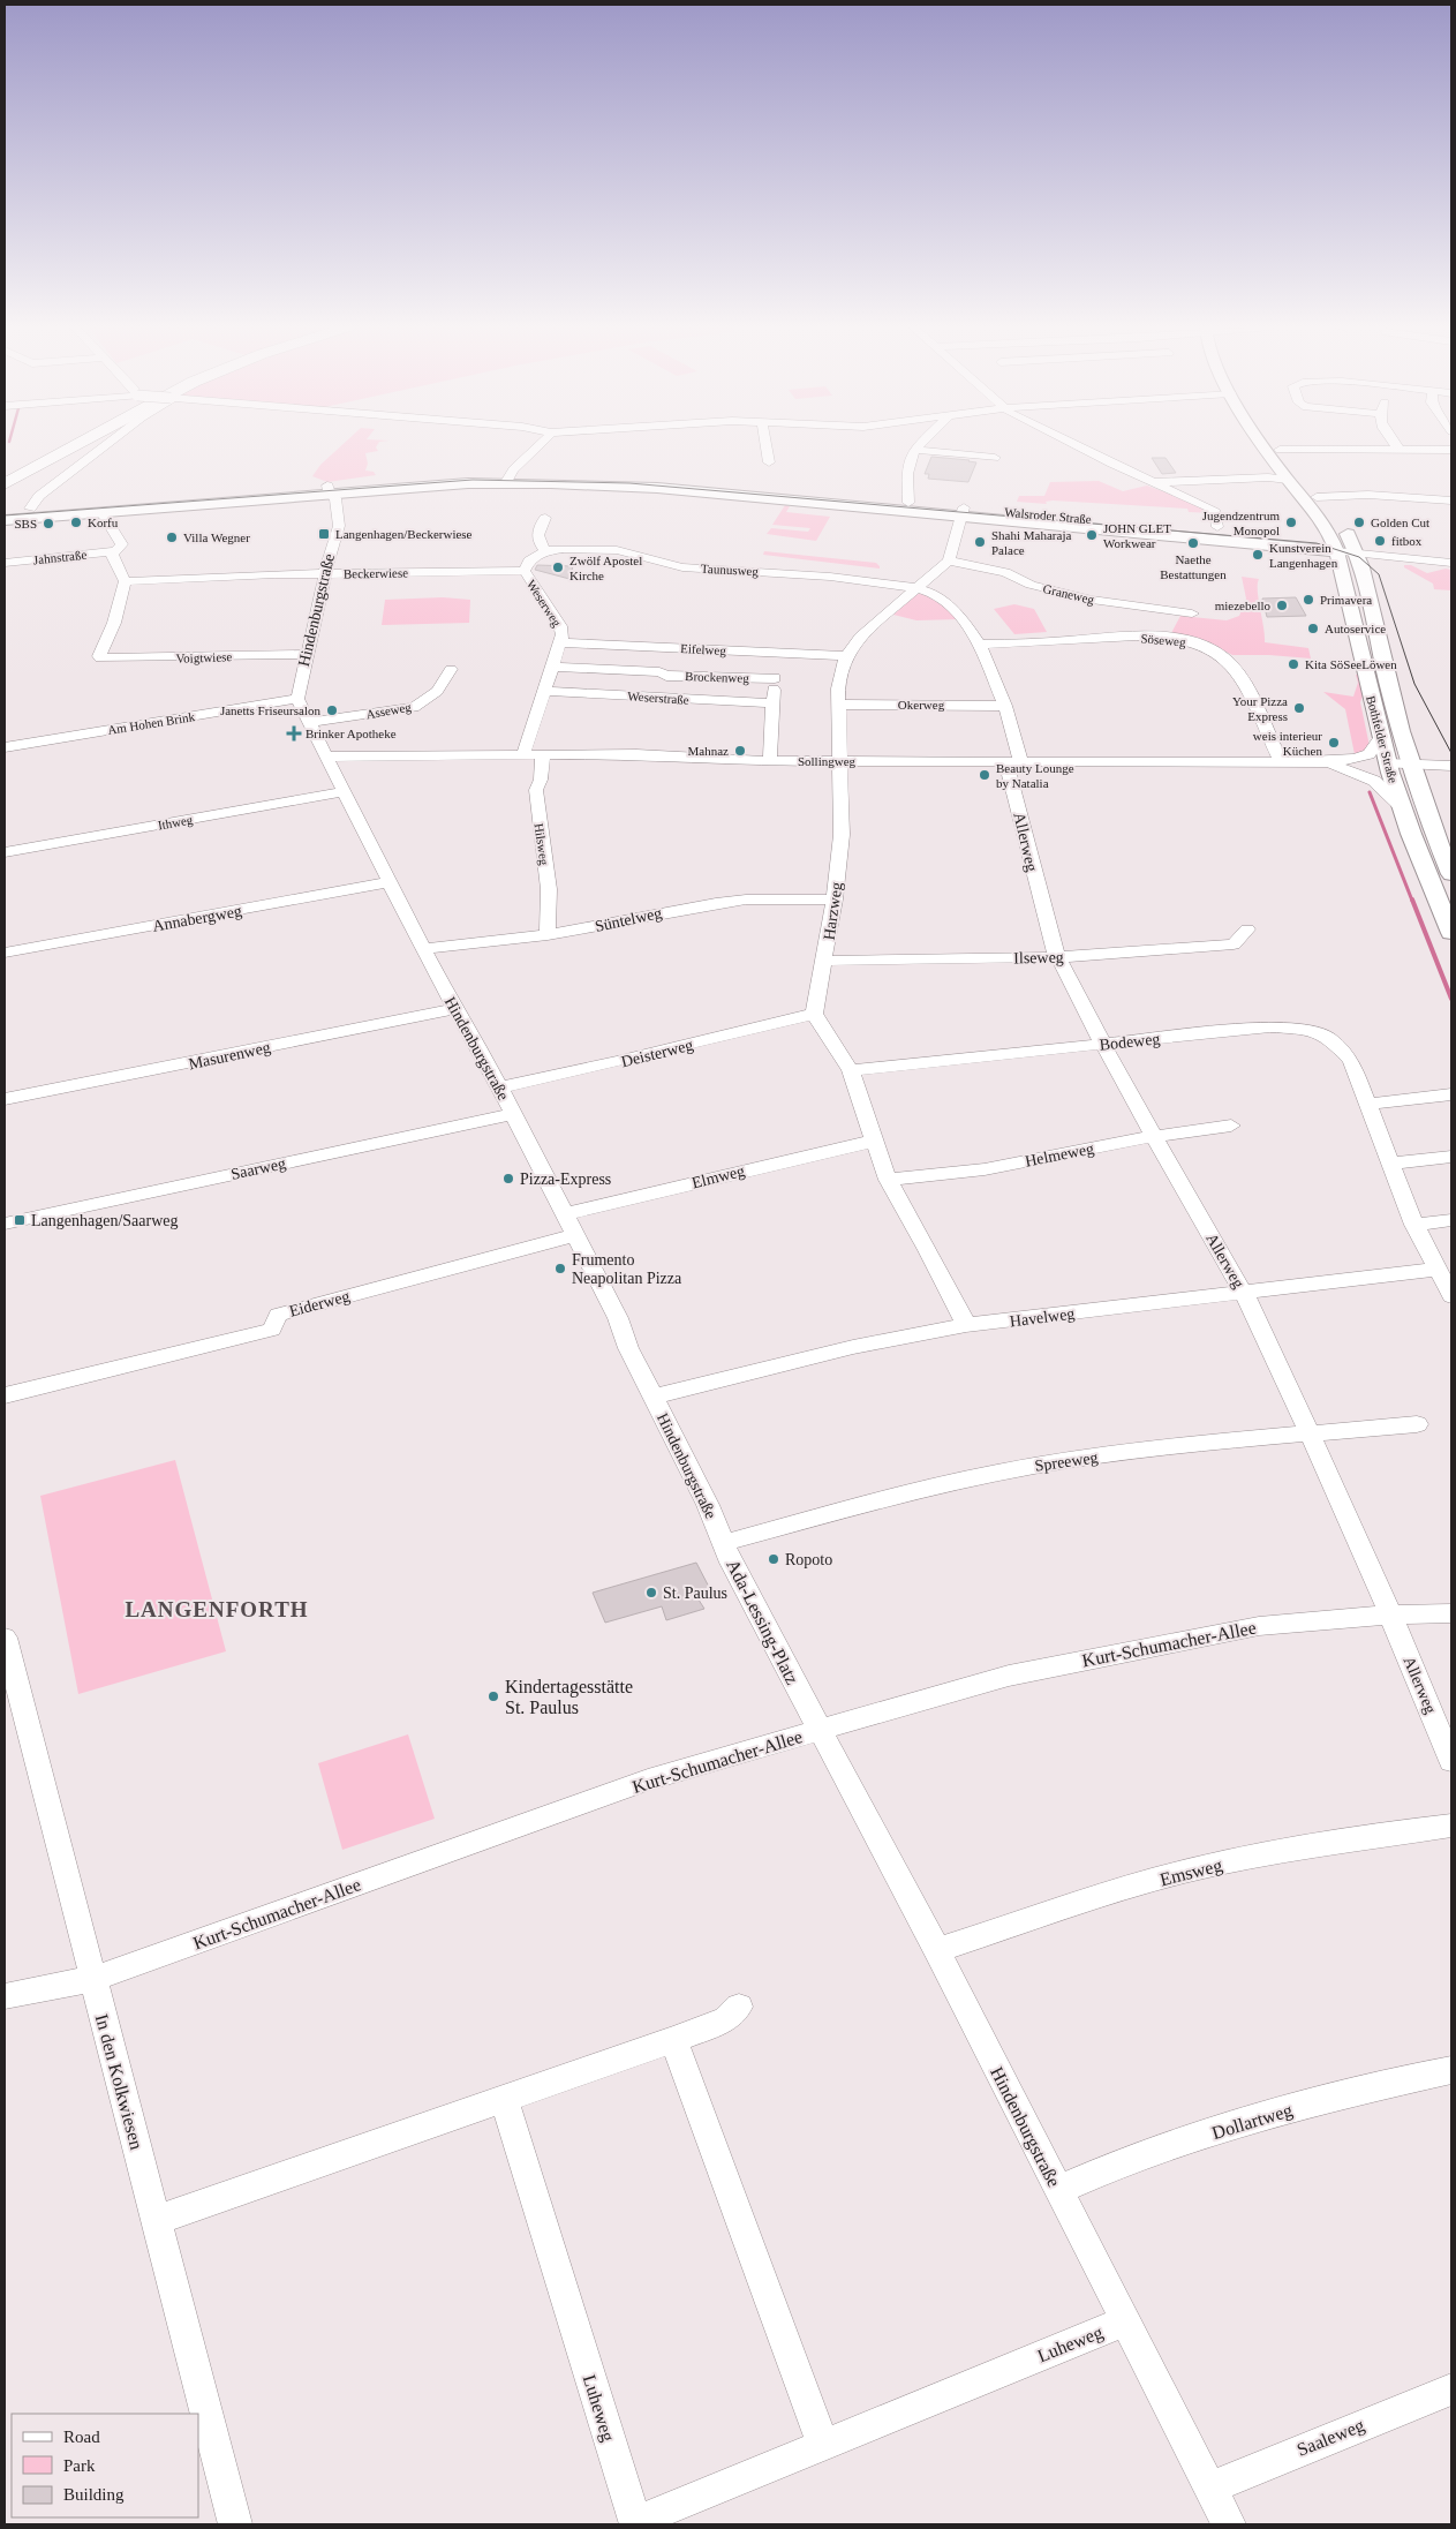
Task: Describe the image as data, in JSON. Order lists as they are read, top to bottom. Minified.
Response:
{"streets":{"main road":["Walsroder Straße","Bothfelder Straße"],"street":["Jahnstraße","Taunusweg","Beckerwiese","Graneweg","Weserweg","Hindenburgstraße","Söseweg","Eifelweg","Voigtwiese","Brockenweg","Weserstraße","Okerweg","Asseweg","Am Hohen Brink","Sollingweg","Ithweg","Allerweg","Hilsweg","Harzweg","Annabergweg","Süntelweg","Ilseweg","Bodeweg","Deisterweg","Masurenweg","Helmeweg","Saarweg","Elmweg","Eiderweg","Havelweg","Spreeweg","Ada-Lessing-Platz","Kurt-Schumacher-Allee","Emsweg","In den Kolkwiesen","Dollartweg","Luheweg","Saaleweg"]},"crossings":[["Walsroder Straße","Hindenburgstraße"],["Walsroder Straße","Bothfelder Straße"],["Taunusweg","Weserweg"],["Taunusweg","Allerweg"],["Taunusweg","Harzweg"],["Beckerwiese","Weserweg"],["Beckerwiese","Hindenburgstraße"],["Beckerwiese","Voigtwiese"],["Graneweg","Harzweg"],["Weserweg","Eifelweg"],["Weserweg","Brockenweg"],["Weserweg","Weserstraße"],["Weserweg","Sollingweg"],["Hindenburgstraße","Voigtwiese"],["Hindenburgstraße","Asseweg"],["Hindenburgstraße","Am Hohen Brink"],["Hindenburgstraße","Sollingweg"],["Hindenburgstraße","Ithweg"],["Hindenburgstraße","Annabergweg"],["Hindenburgstraße","Süntelweg"],["Hindenburgstraße","Deisterweg"],["Hindenburgstraße","Masurenweg"],["Hindenburgstraße","Saarweg"],["Hindenburgstraße","Elmweg"],["Hindenburgstraße","Eiderweg"],["Hindenburgstraße","Havelweg"],["Hindenburgstraße","Spreeweg"],["Hindenburgstraße","Ada-Lessing-Platz"],["Hindenburgstraße","Kurt-Schumacher-Allee"],["Hindenburgstraße","Emsweg"],["Hindenburgstraße","Dollartweg"],["Hindenburgstraße","Luheweg"],["Hindenburgstraße","Saaleweg"],["Söseweg","Sollingweg"],["Söseweg","Allerweg"],["Eifelweg","Harzweg"],["Okerweg","Allerweg"],["Okerweg","Harzweg"],["Bothfelder Straße","Sollingweg"],["Sollingweg","Allerweg"],["Sollingweg","Hilsweg"],["Sollingweg","Harzweg"],["Allerweg","Harzweg"],["Allerweg","Ilseweg"],["Allerweg","Bodeweg"],["Allerweg","Helmeweg"],["Allerweg","Havelweg"],["Allerweg","Spreeweg"],["Allerweg","Kurt-Schumacher-Allee"],["Hilsweg","Süntelweg"],["Harzweg","Süntelweg"],["Harzweg","Ilseweg"],["Harzweg","Deisterweg"],["Bodeweg","Havelweg"],["Spreeweg","Ada-Lessing-Platz"],["Ada-Lessing-Platz","Kurt-Schumacher-Allee"],["Kurt-Schumacher-Allee","In den Kolkwiesen"]],"districts":["LANGENFORTH"],"places":{"other":["Korfu","Jugendzentrum Monopol","Golden Cut","SBS","JOHN GLET Workwear","Villa Wegner","fitbox","Shahi Maharaja Palace","Naethe Bestattungen","Kunstverein Langenhagen","Zwölf Apostel Kirche","Primavera","miezebello","Autoservice","Kita SöSeeLöwen","Your Pizza Express","Janetts Friseursalon","weis interieur Küchen","Mahnaz","Beauty Lounge by Natalia","Pizza-Express","Frumento Neapolitan Pizza","Ropoto","St. Paulus","Kindertagesstätte St. Paulus"],"transit":["Langenhagen/Beckerwiese","Langenhagen/Saarweg"],"health":["Brinker Apotheke"]},"legend":["Road","Park","Building"]}
